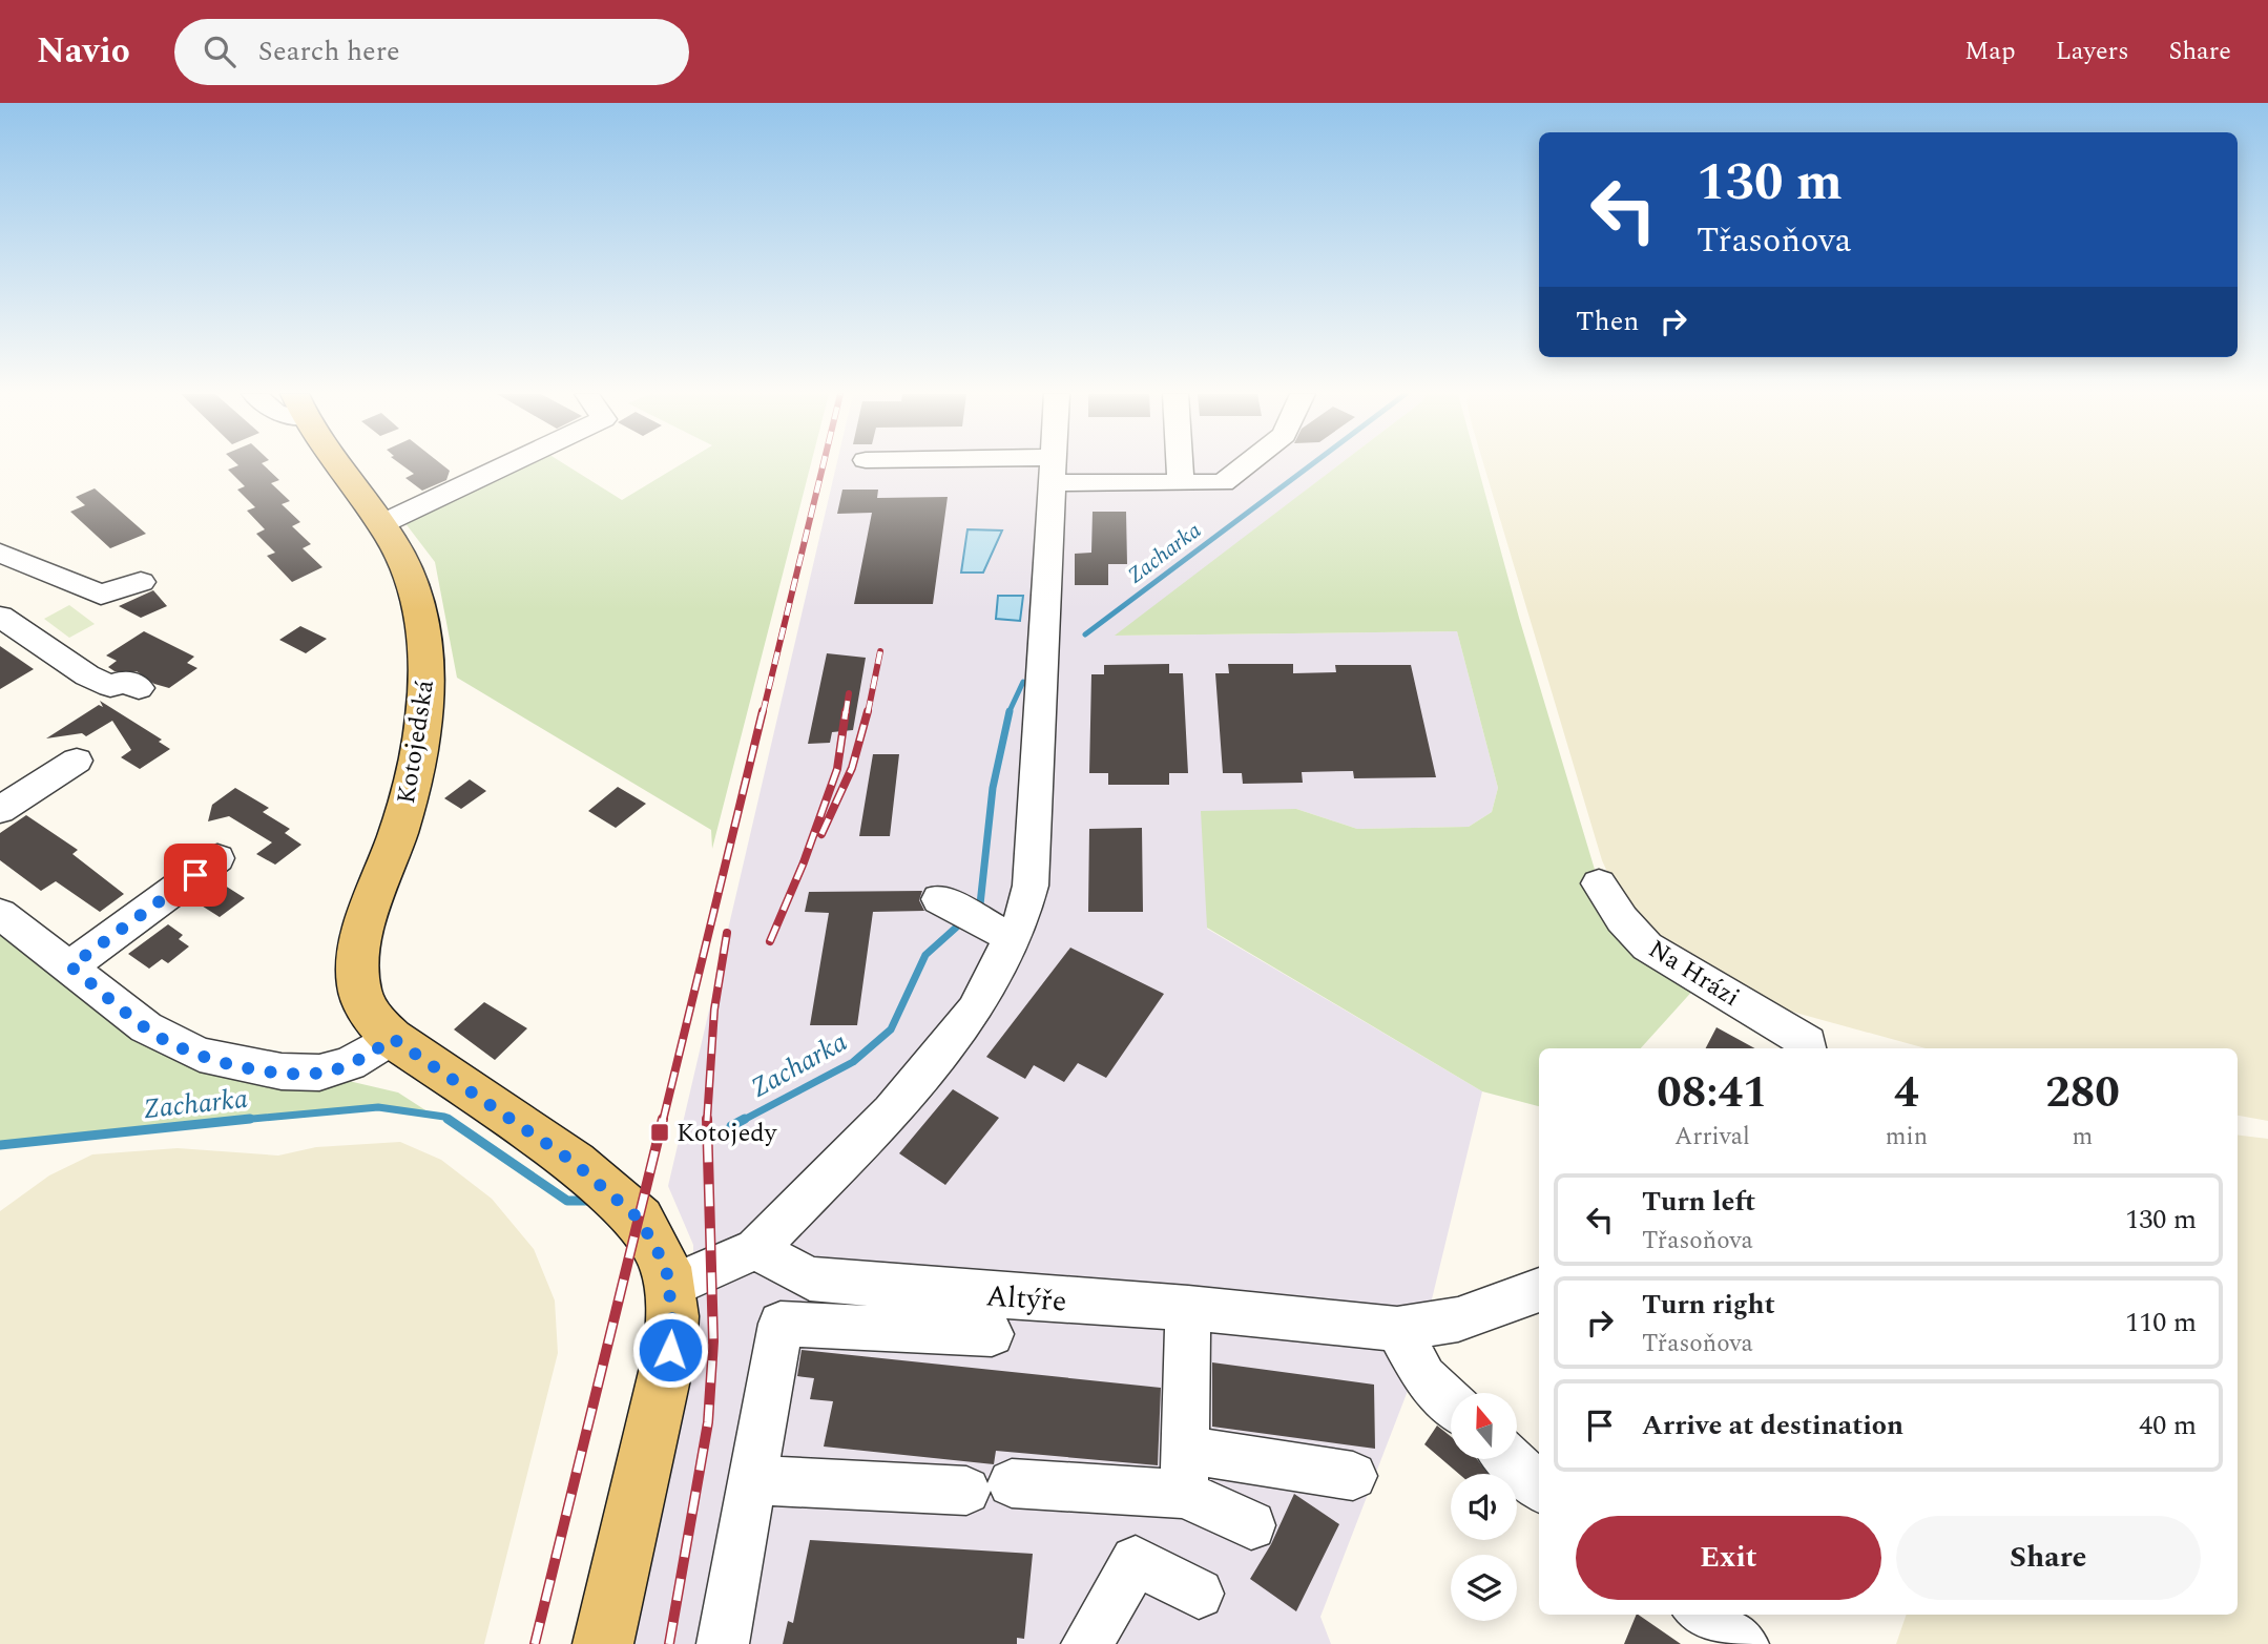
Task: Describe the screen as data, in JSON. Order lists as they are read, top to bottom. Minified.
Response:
{"streets":{"main road":["Kotojedská"],"street":["Na Hrázi","Altýře"]},"water":["Zacharka"],"places":{"transit":["Kotojedy"]},"north":"top","page":{"header":"Navio","search":"Search here","nav":["Map","Layers","Share"],"turn":["130 m","Třasoňova"],"then":"Then","eta":["08:41","Arrival","4","min","280","m"],"list":[{"name":"Turn left","note":"Třasoňova","value":"130 m"},{"name":"Turn right","note":"Třasoňova","value":"110 m"},{"name":"Arrive at destination","value":"40 m"}],"buttons":["Exit","Share"]}}
